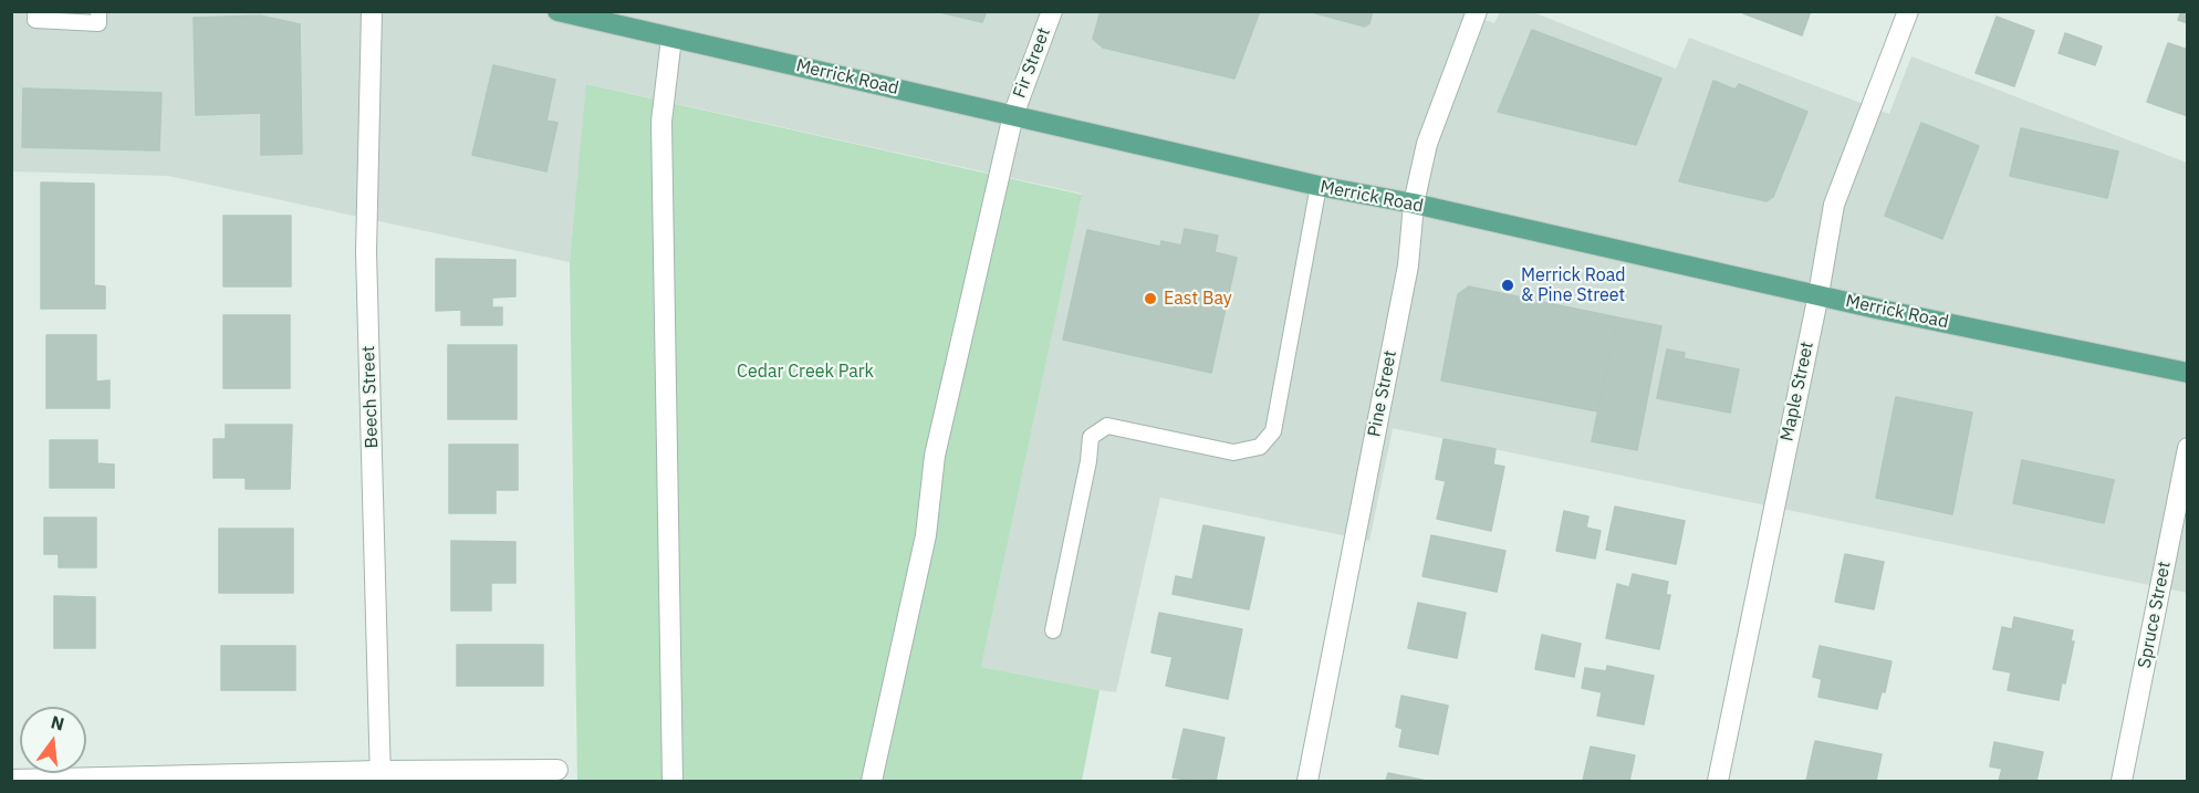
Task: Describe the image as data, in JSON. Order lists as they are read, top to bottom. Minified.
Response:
{"streets":{"main road":["Merrick Road"],"street":["Fir Street","Maple Street","Pine Street","Beech Street","Spruce Street"]},"crossings":[["Fir Street","Merrick Road"],["Merrick Road","Maple Street"],["Merrick Road","Pine Street"]],"parks":["Cedar Creek Park"],"places":["Merrick Road & Pine Street","East Bay"],"north":"top"}
